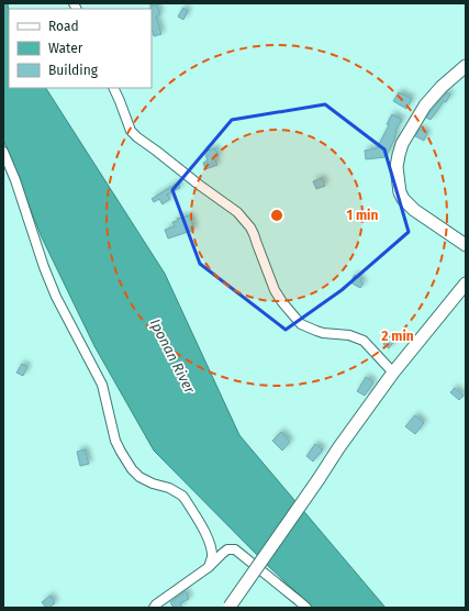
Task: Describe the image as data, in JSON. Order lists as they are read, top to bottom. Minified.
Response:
{"water":["Iponan River"],"legend":["Road","Water","Building"],"rings":["1 min","2 min"]}
